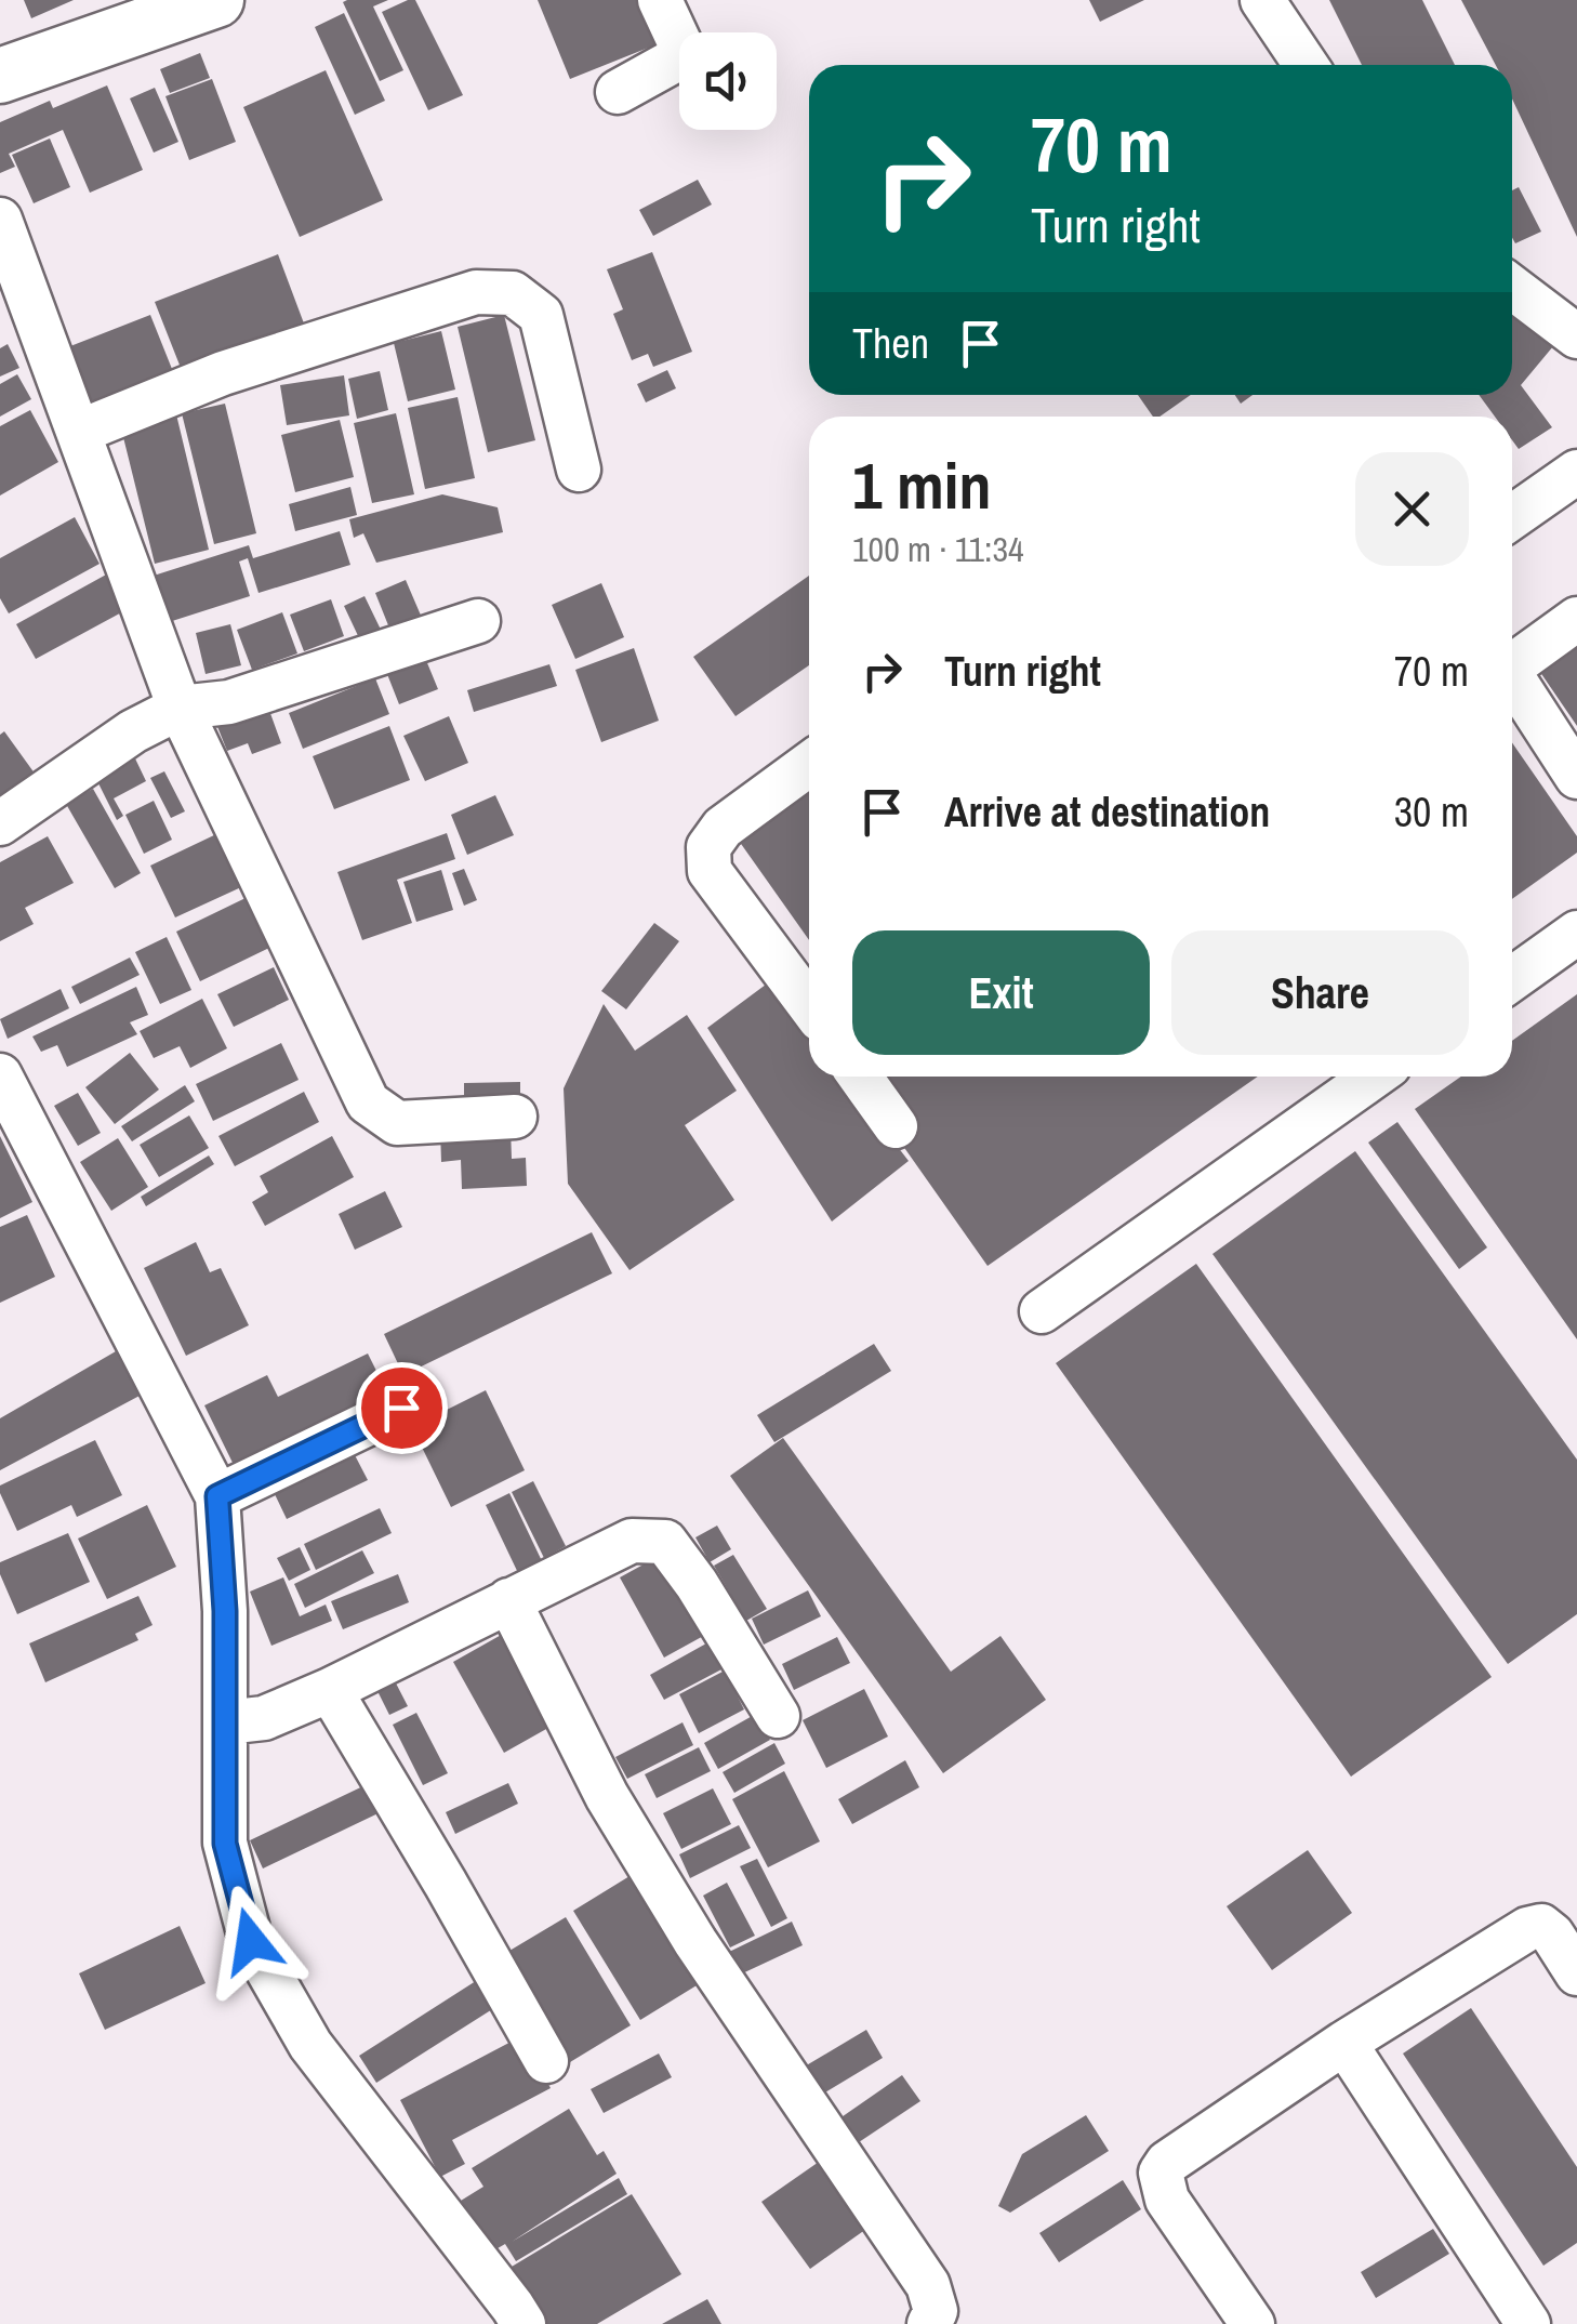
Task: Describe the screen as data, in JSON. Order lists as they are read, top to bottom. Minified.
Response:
{"page":{"turn":["70 m","Turn right"],"then":"Then","heading":["1 min","100 m · 11:34"],"list":[{"name":"Turn right","value":"70 m"},{"name":"Arrive at destination","value":"30 m"}],"buttons":["Exit","Share"]}}
